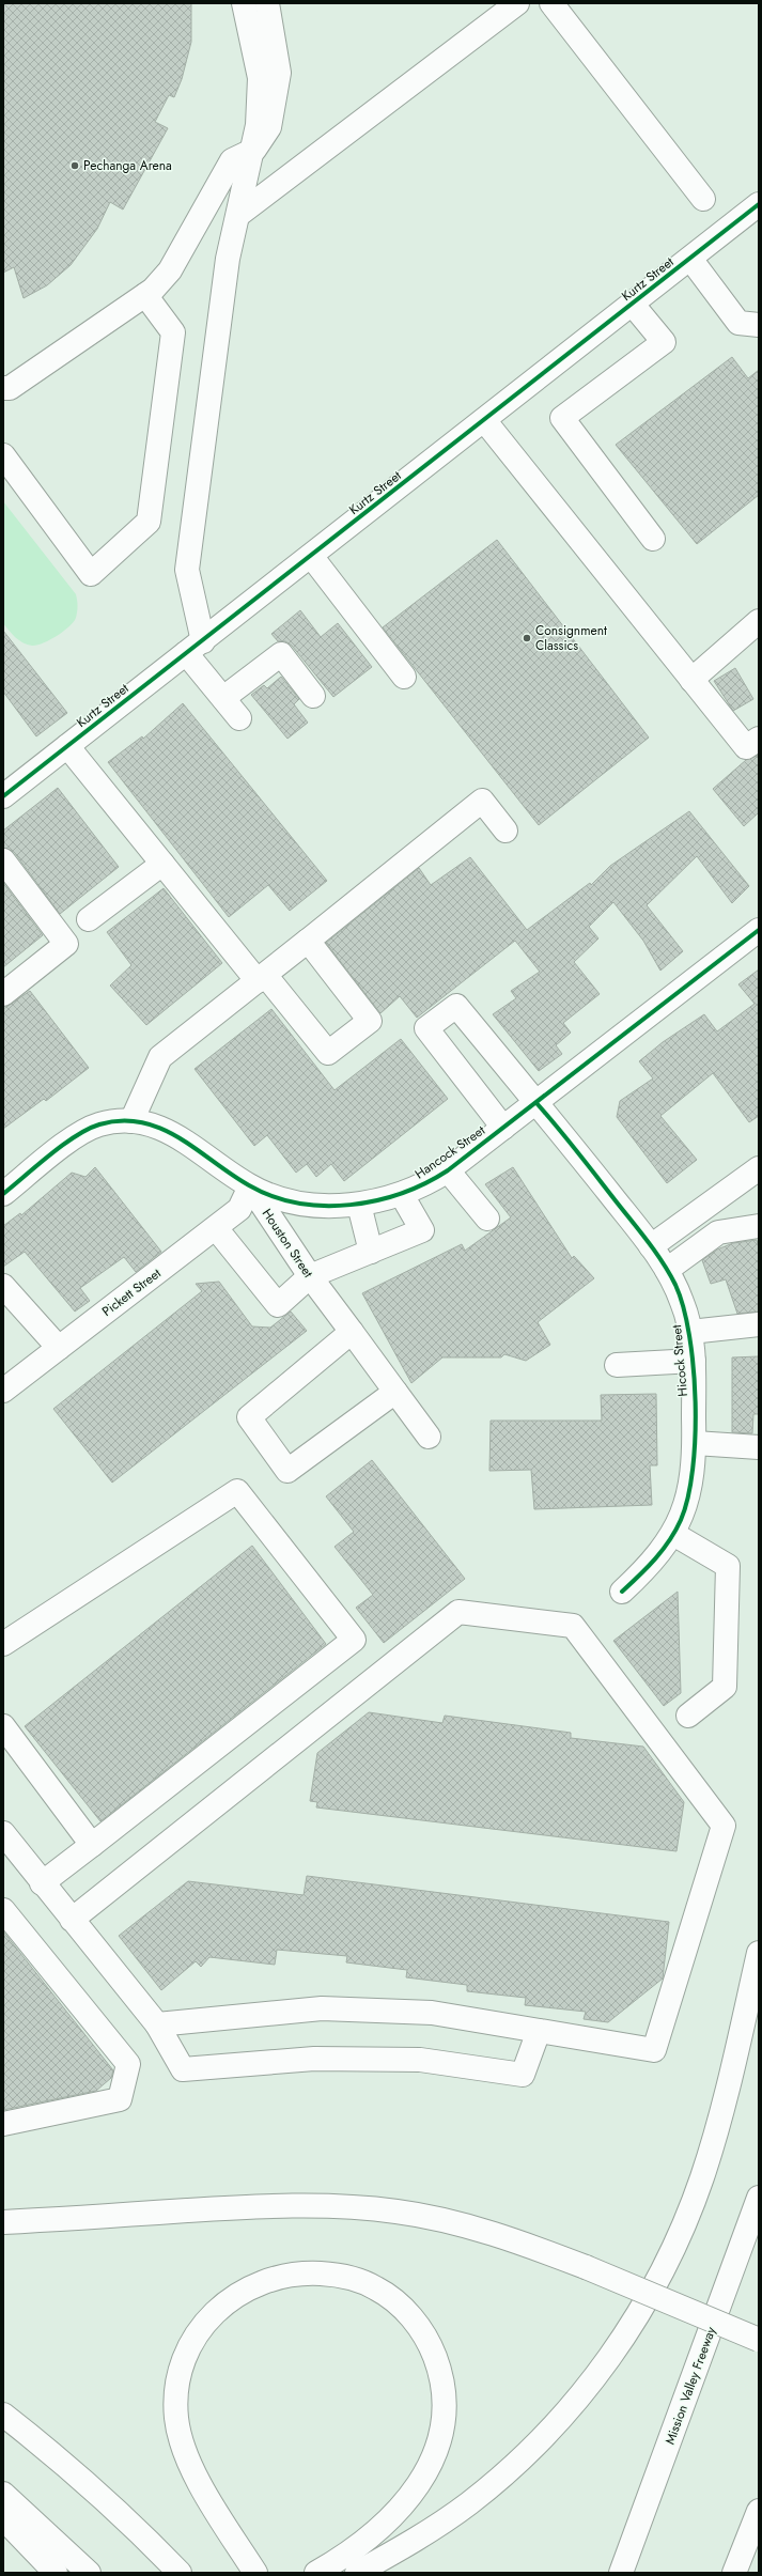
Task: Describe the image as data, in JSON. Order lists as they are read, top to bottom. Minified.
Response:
{"streets":{"main road":["Kurtz Street","Hancock Street","Houston Street","Pickett Street","Hicock Street","Mission Valley Freeway"]},"crossings":[["Hancock Street","Houston Street"],["Hancock Street","Pickett Street"],["Hancock Street","Hicock Street"],["Houston Street","Pickett Street"]],"places":["Pechanga Arena","Consignment Classics"]}
